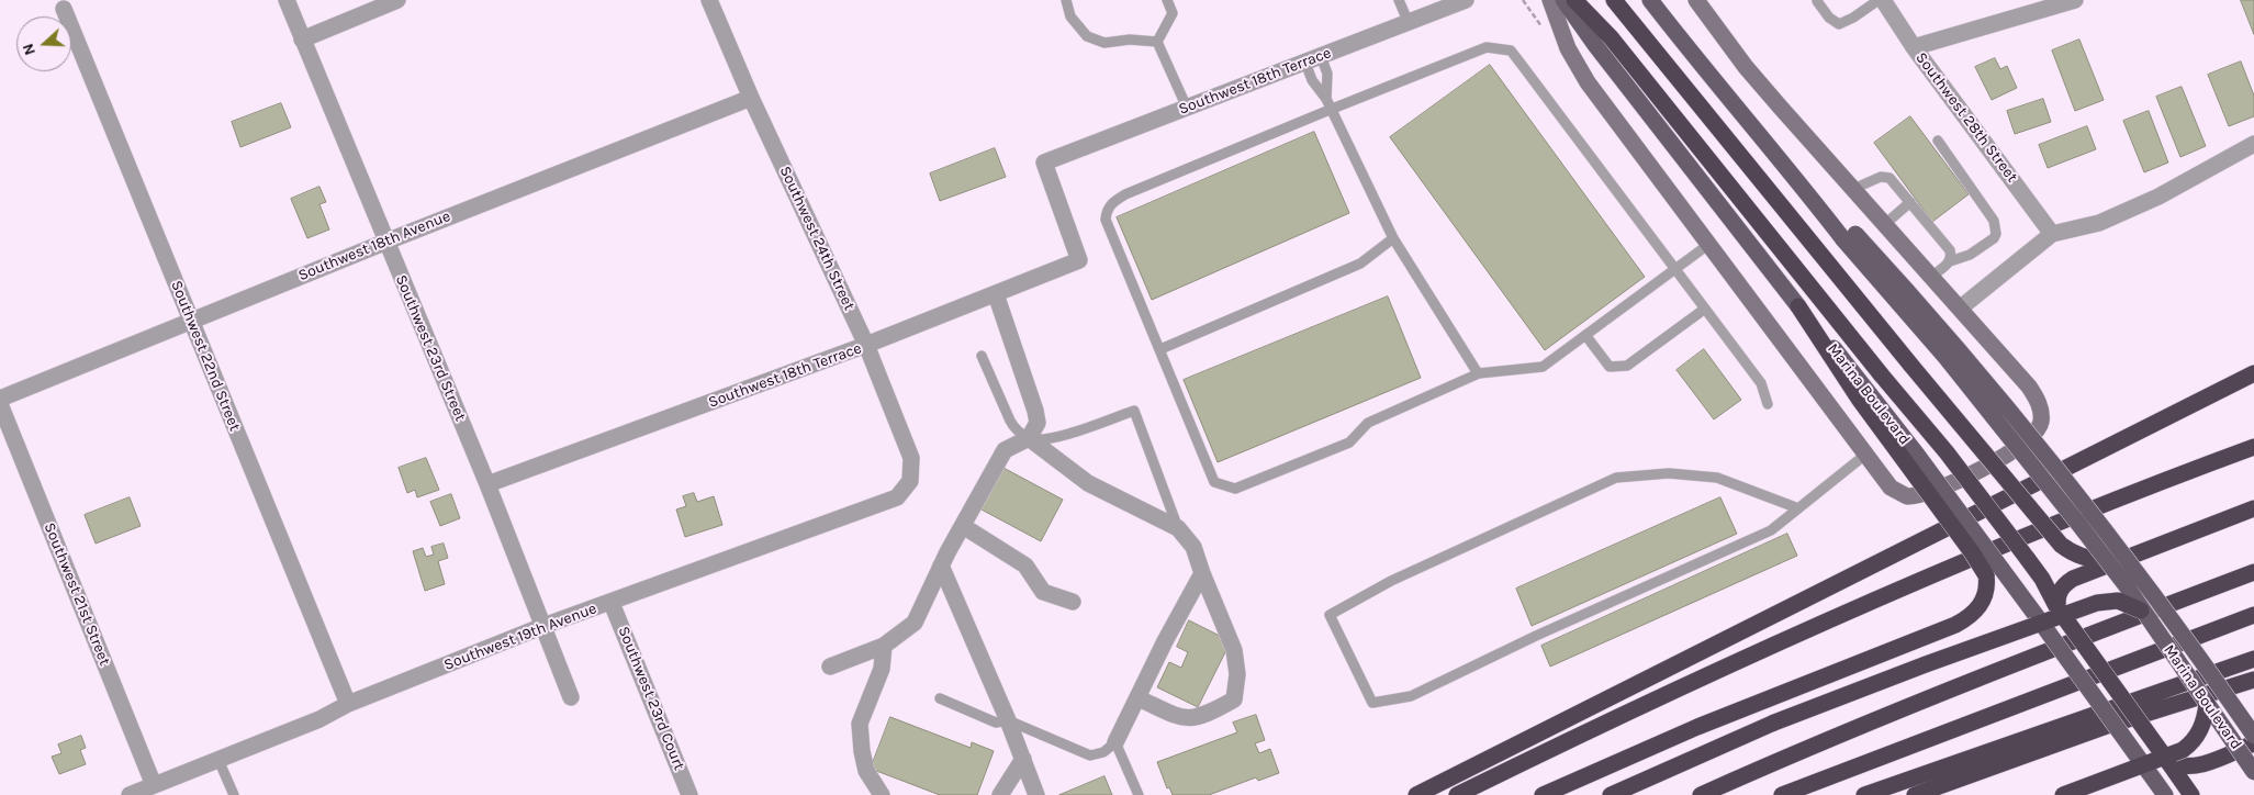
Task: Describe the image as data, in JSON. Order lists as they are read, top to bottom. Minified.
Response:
{"streets":{"main road":["Marina Boulevard"],"street":["Southwest 18th Terrace","Southwest 28th Street","Southwest 24th Street","Southwest 18th Avenue","Southwest 23rd Street","Southwest 22nd Street","Southwest 21st Street","Southwest 19th Avenue","Southwest 23rd Court"]},"crossings":[["Southwest 18th Terrace","Southwest 24th Street"],["Southwest 18th Terrace","Southwest 23rd Street"],["Southwest 24th Street","Southwest 18th Avenue"],["Southwest 24th Street","Southwest 19th Avenue"],["Southwest 18th Avenue","Southwest 23rd Street"],["Southwest 18th Avenue","Southwest 22nd Street"],["Southwest 23rd Street","Southwest 19th Avenue"],["Southwest 22nd Street","Southwest 19th Avenue"],["Southwest 21st Street","Southwest 19th Avenue"],["Southwest 19th Avenue","Southwest 23rd Court"]],"north":"left"}
